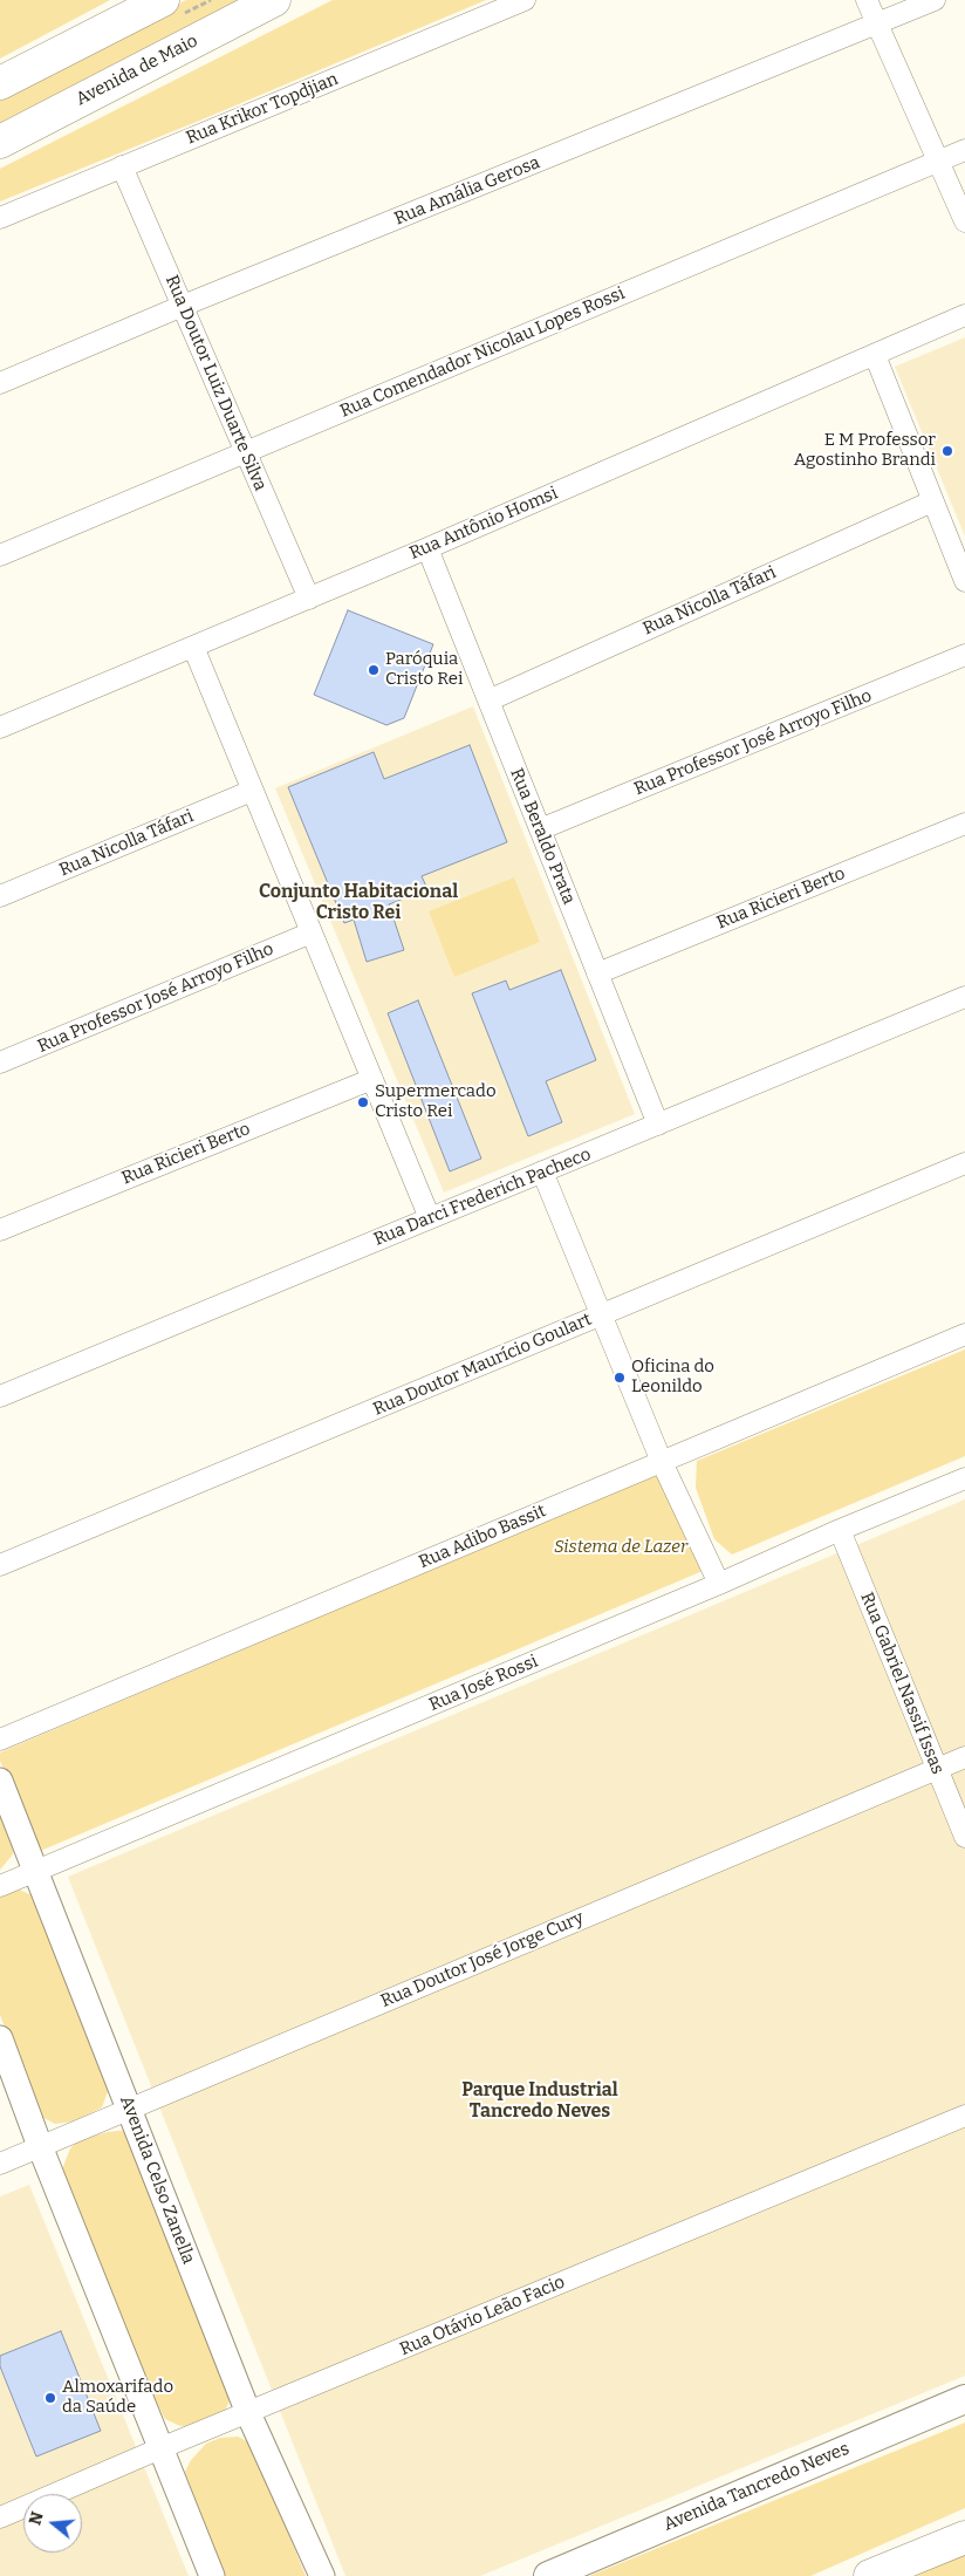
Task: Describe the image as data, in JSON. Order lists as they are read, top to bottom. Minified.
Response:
{"streets":{"main road":["Avenida de Maio","Avenida Tancredo Neves"],"street":["Rua Krikor Topdjian","Rua Amália Gerosa","Rua Comendador Nicolau Lopes Rossi","Rua Doutor Luiz Duarte Silva","Rua Antônio Homsi","Rua Nicolla Táfari","Rua Professor José Arroyo Filho","Rua Beraldo Prata","Rua Ricieri Berto","Rua Darci Frederich Pacheco","Rua Doutor Maurício Goulart","Rua Adibo Bassit","Rua José Rossi","Rua Gabriel Nassif Issas","Rua Doutor José Jorge Cury","Avenida Celso Zanella","Rua Otávio Leão Facio"]},"crossings":[["Rua Krikor Topdjian","Rua Doutor Luiz Duarte Silva"],["Rua Amália Gerosa","Rua Doutor Luiz Duarte Silva"],["Rua Comendador Nicolau Lopes Rossi","Rua Doutor Luiz Duarte Silva"],["Rua Doutor Luiz Duarte Silva","Rua Antônio Homsi"],["Rua Antônio Homsi","Rua Beraldo Prata"],["Rua Nicolla Táfari","Rua Beraldo Prata"],["Rua Professor José Arroyo Filho","Rua Beraldo Prata"],["Rua Beraldo Prata","Rua Ricieri Berto"],["Rua Beraldo Prata","Rua Darci Frederich Pacheco"],["Rua José Rossi","Rua Gabriel Nassif Issas"],["Rua José Rossi","Avenida Celso Zanella"],["Rua Gabriel Nassif Issas","Rua Doutor José Jorge Cury"],["Rua Doutor José Jorge Cury","Avenida Celso Zanella"],["Avenida Celso Zanella","Rua Otávio Leão Facio"]],"districts":["Conjunto Habitacional Cristo Rei","Parque Industrial Tancredo Neves"],"parks":["Sistema de Lazer"],"places":["E M Professor Agostinho Brandi","Paróquia Cristo Rei","Supermercado Cristo Rei","Oficina do Leonildo","Almoxarifado da Saúde"],"north":"left"}
